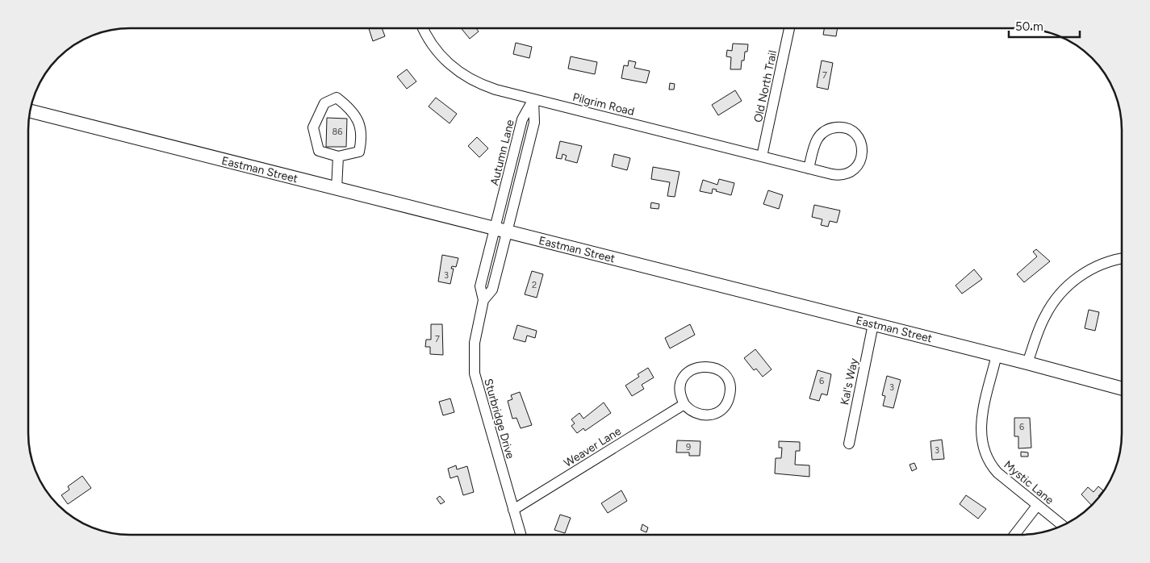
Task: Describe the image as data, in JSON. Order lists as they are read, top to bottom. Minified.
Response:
{"streets":{"main road":["Eastman Street"],"street":["Old North Trail","Pilgrim Road","Autumn Lane","Kal's Way","Sturbridge Drive","Weaver Lane","Mystic Lane"]},"crossings":[["Old North Trail","Pilgrim Road"],["Pilgrim Road","Autumn Lane"],["Autumn Lane","Eastman Street"],["Autumn Lane","Sturbridge Drive"],["Eastman Street","Kal's Way"],["Eastman Street","Sturbridge Drive"],["Eastman Street","Mystic Lane"],["Sturbridge Drive","Weaver Lane"]],"house_numbers":["7","86","3","2","7","6","3","6","9","3"],"scale_bar":"50 m"}
